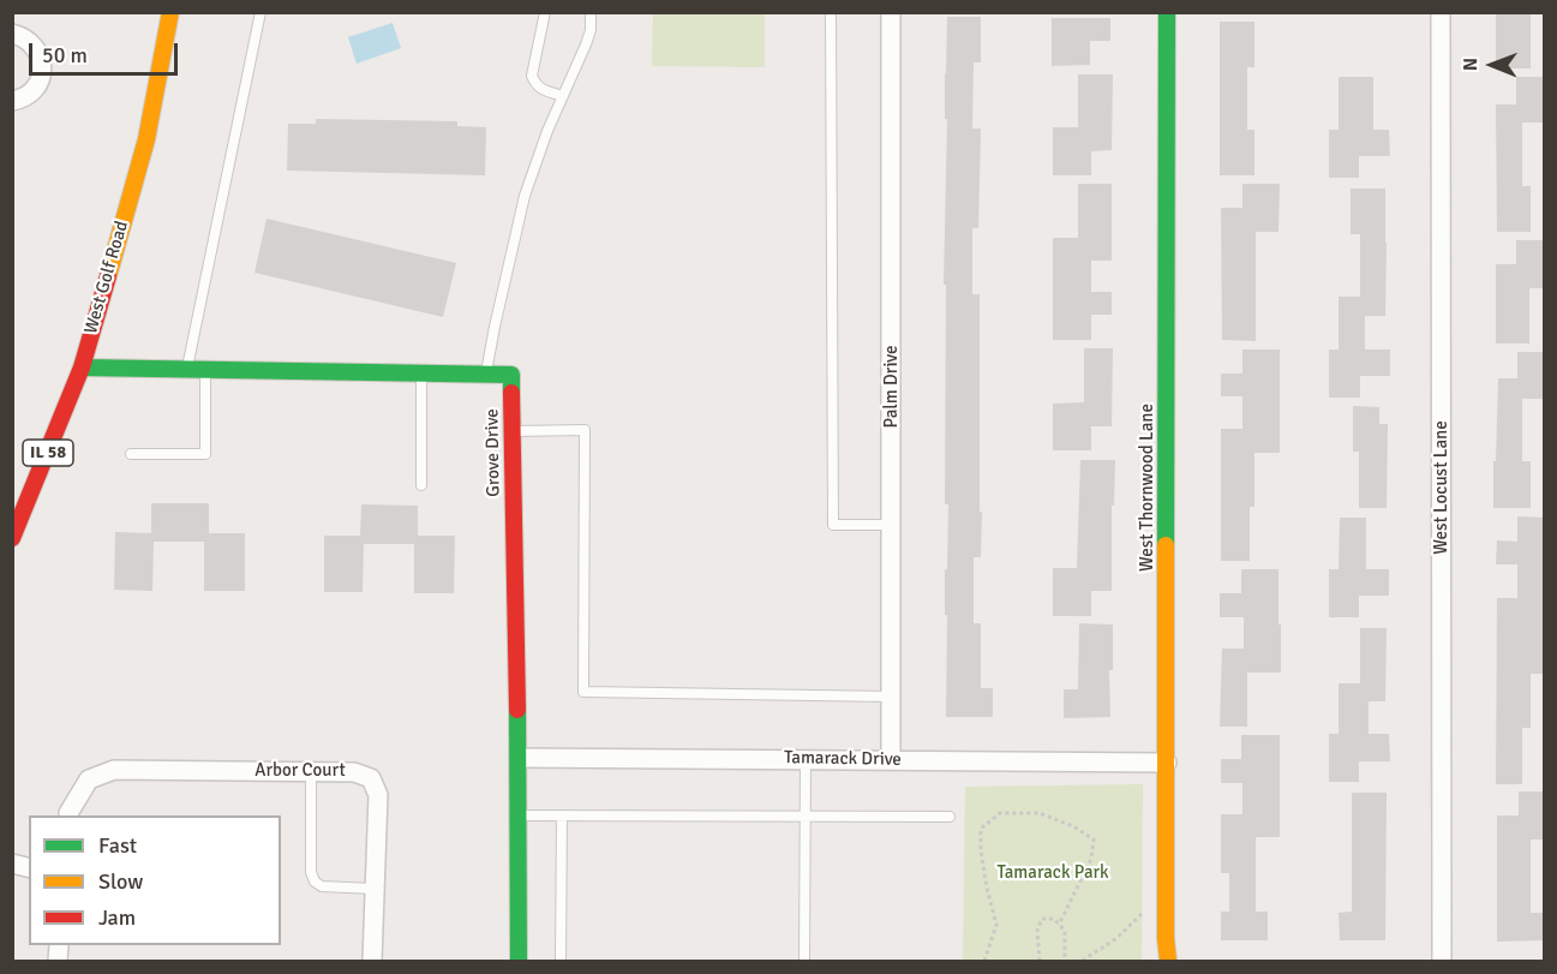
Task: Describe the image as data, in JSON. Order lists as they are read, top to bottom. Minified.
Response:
{"streets":{"street":["West Golf Road","Palm Drive","IL 58","Grove Drive","West Thornwood Lane","West Locust Lane","Tamarack Drive","Arbor Court"]},"crossings":[["West Golf Road","Grove Drive"],["Palm Drive","Tamarack Drive"],["Grove Drive","Tamarack Drive"],["West Thornwood Lane","Tamarack Drive"]],"parks":["Tamarack Park"],"legend":["Fast","Slow","Jam"],"scale_bar":"50 m","north":"left"}
